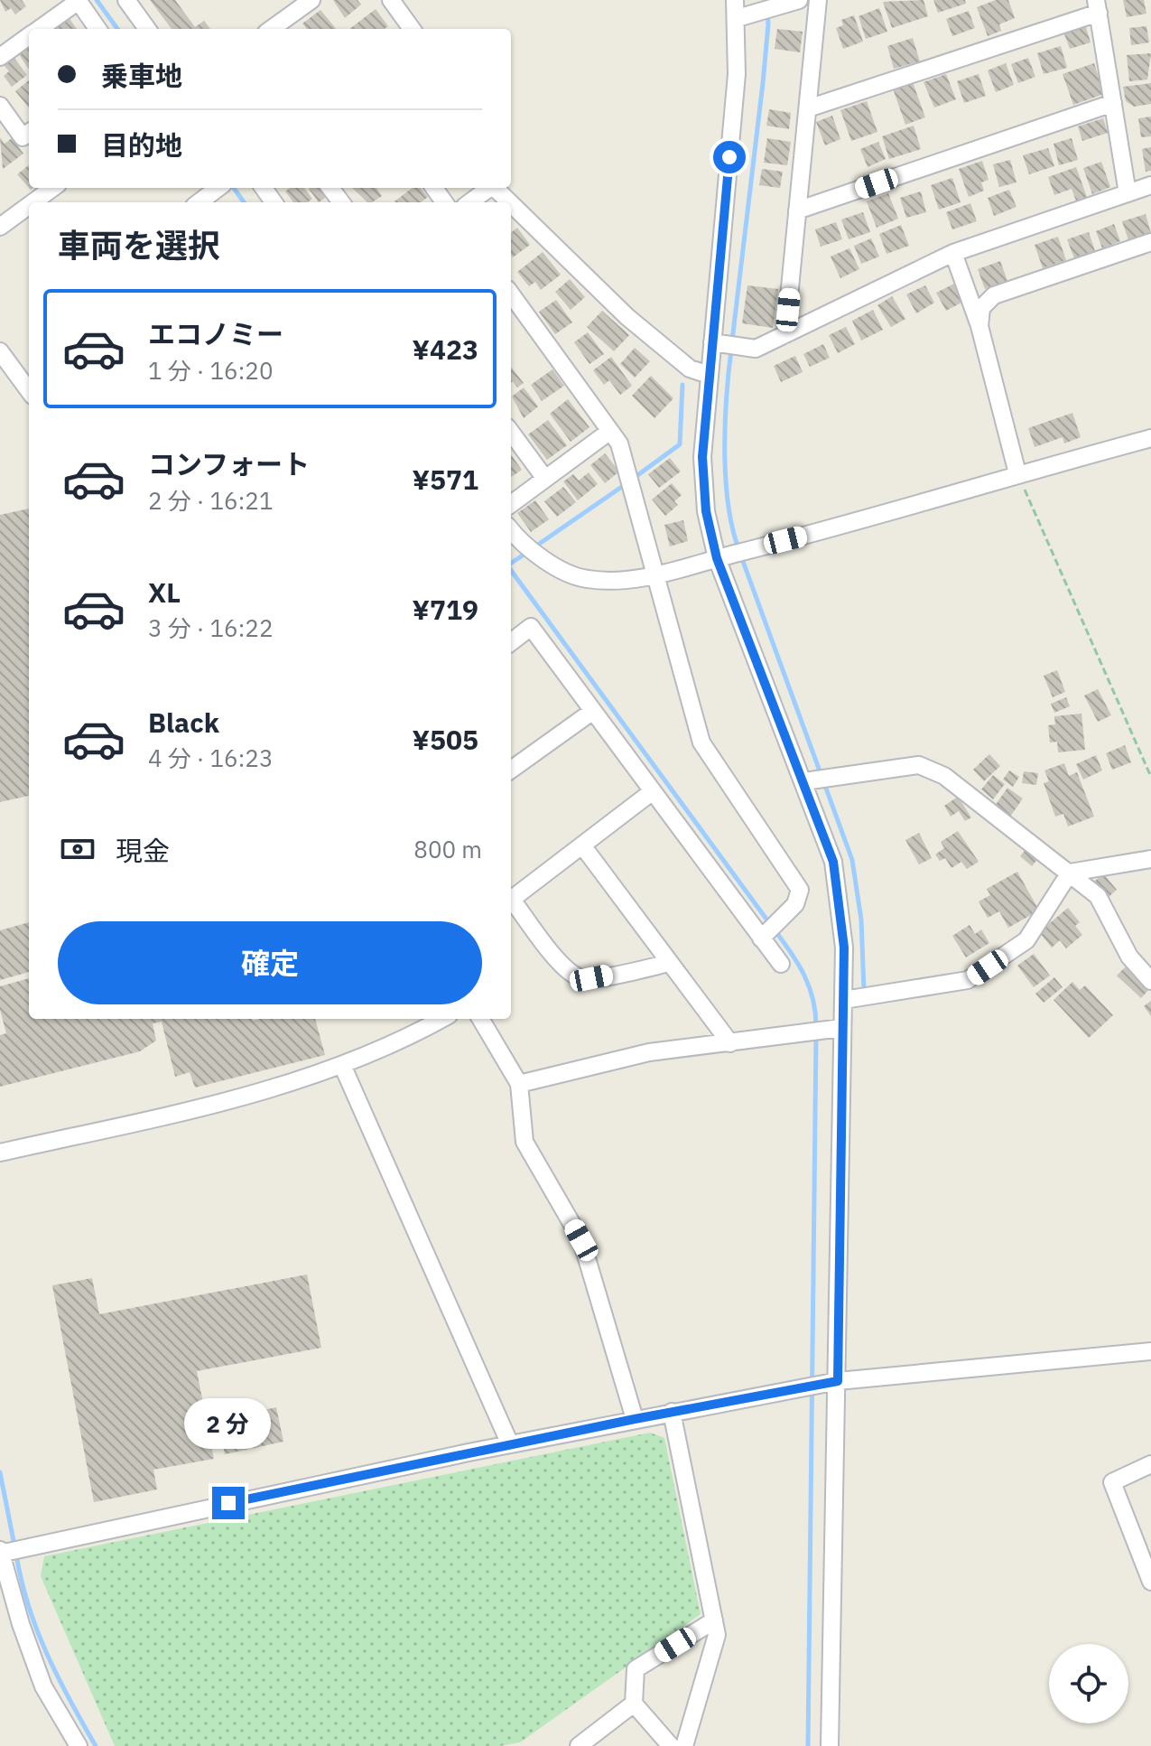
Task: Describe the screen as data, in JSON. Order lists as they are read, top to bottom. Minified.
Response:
{"page":{"banner":["乗車地","目的地"],"heading":"車両を選択","list":[{"name":"エコノミー","note":"1 分 · 16:20","value":"¥423"},{"name":"コンフォート","note":"2 分 · 16:21","value":"¥571"},{"name":"XL","note":"3 分 · 16:22","value":"¥719"},{"name":"Black","note":"4 分 · 16:23","value":"¥505"}],"pay":["現金","800 m"],"buttons":"確定","bubble":"2 分"}}
